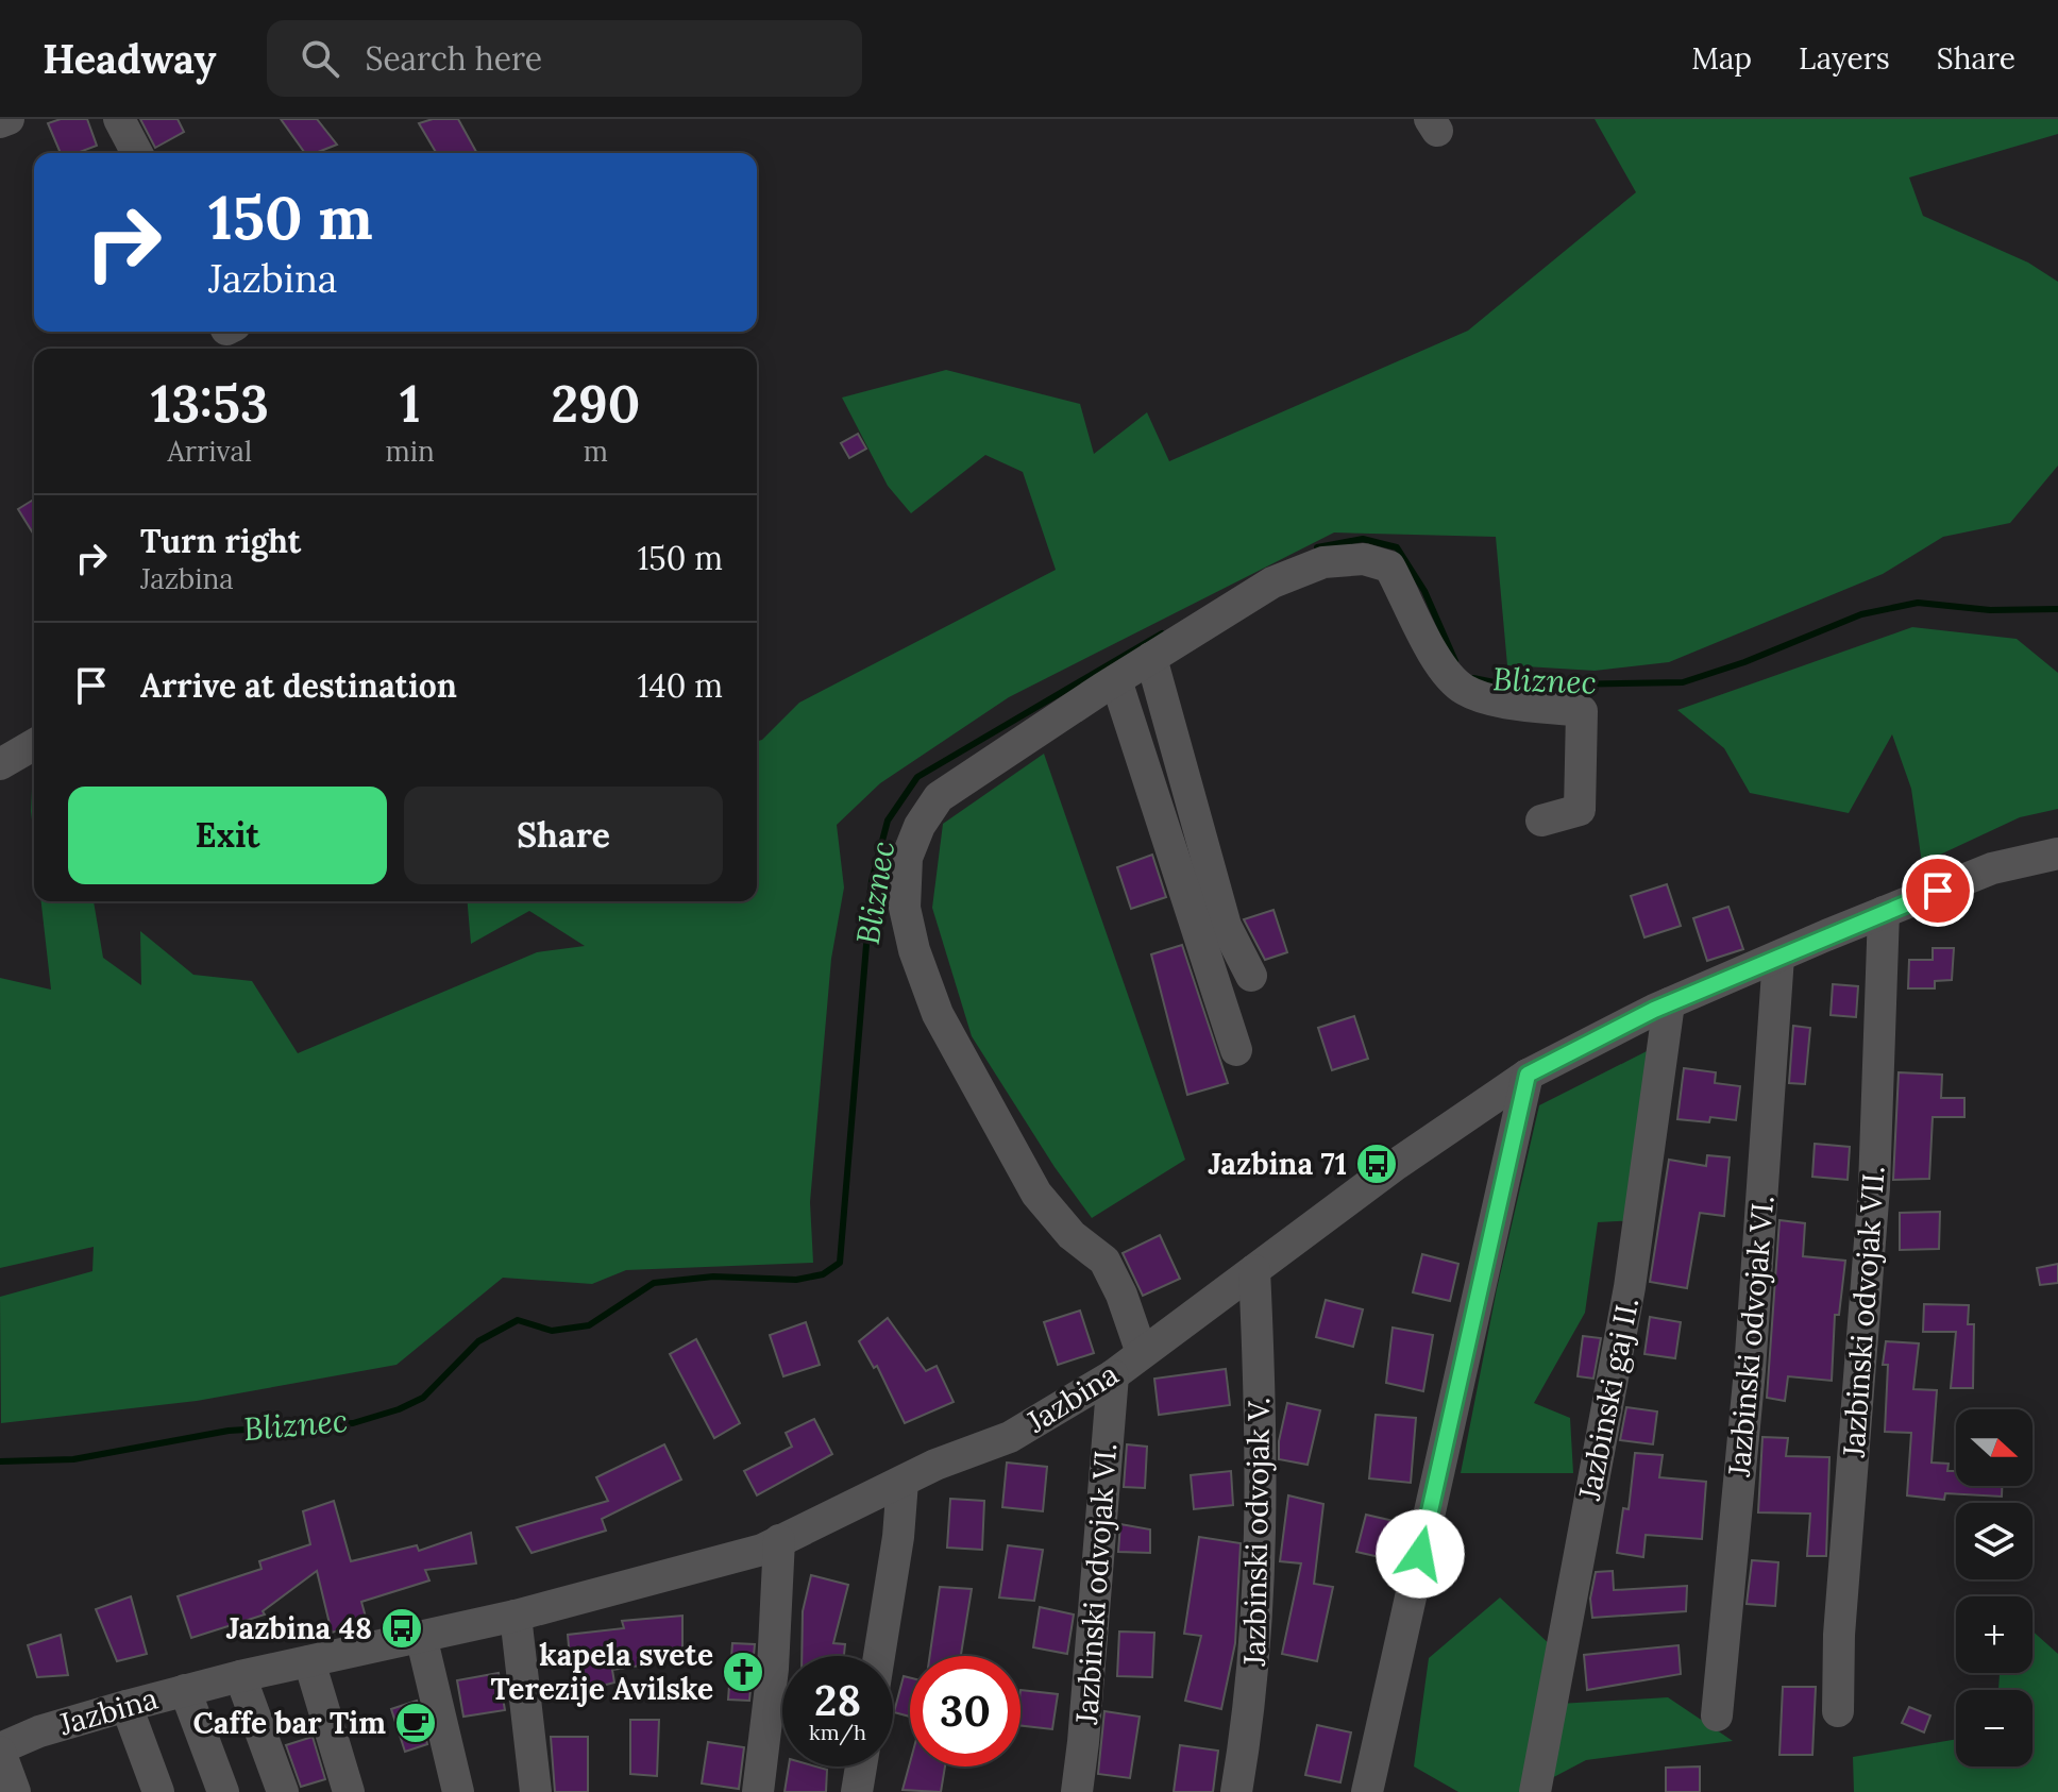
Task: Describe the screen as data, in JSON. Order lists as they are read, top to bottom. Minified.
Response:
{"streets":{"street":["Jazbinski odvojak VII.","Jazbinski odvojak VI.","Jazbina","Jazbinski gaj II.","Jazbinski odvojak V."]},"crossings":[["Jazbinski odvojak VII.","Jazbina"],["Jazbinski odvojak VI.","Jazbina"],["Jazbina","Jazbinski gaj II."],["Jazbina","Jazbinski odvojak V."]],"water":["Bliznec"],"places":{"bus stop":["Jazbina 71","Jazbina 48"],"church":["kapela svete Terezije Avilske"],"cafe":["Caffe bar Tim"]},"north":"right","page":{"header":"Headway","search":"Search here","nav":["Map","Layers","Share"],"turn":["150 m","Jazbina"],"eta":["13:53","Arrival","1","min","290","m"],"list":[{"name":"Turn right","note":"Jazbina","value":"150 m"},{"name":"Arrive at destination","value":"140 m"}],"buttons":["Exit","Share"],"map_buttons":["+","−"],"speed":"28 km/h","limit":"30"}}
